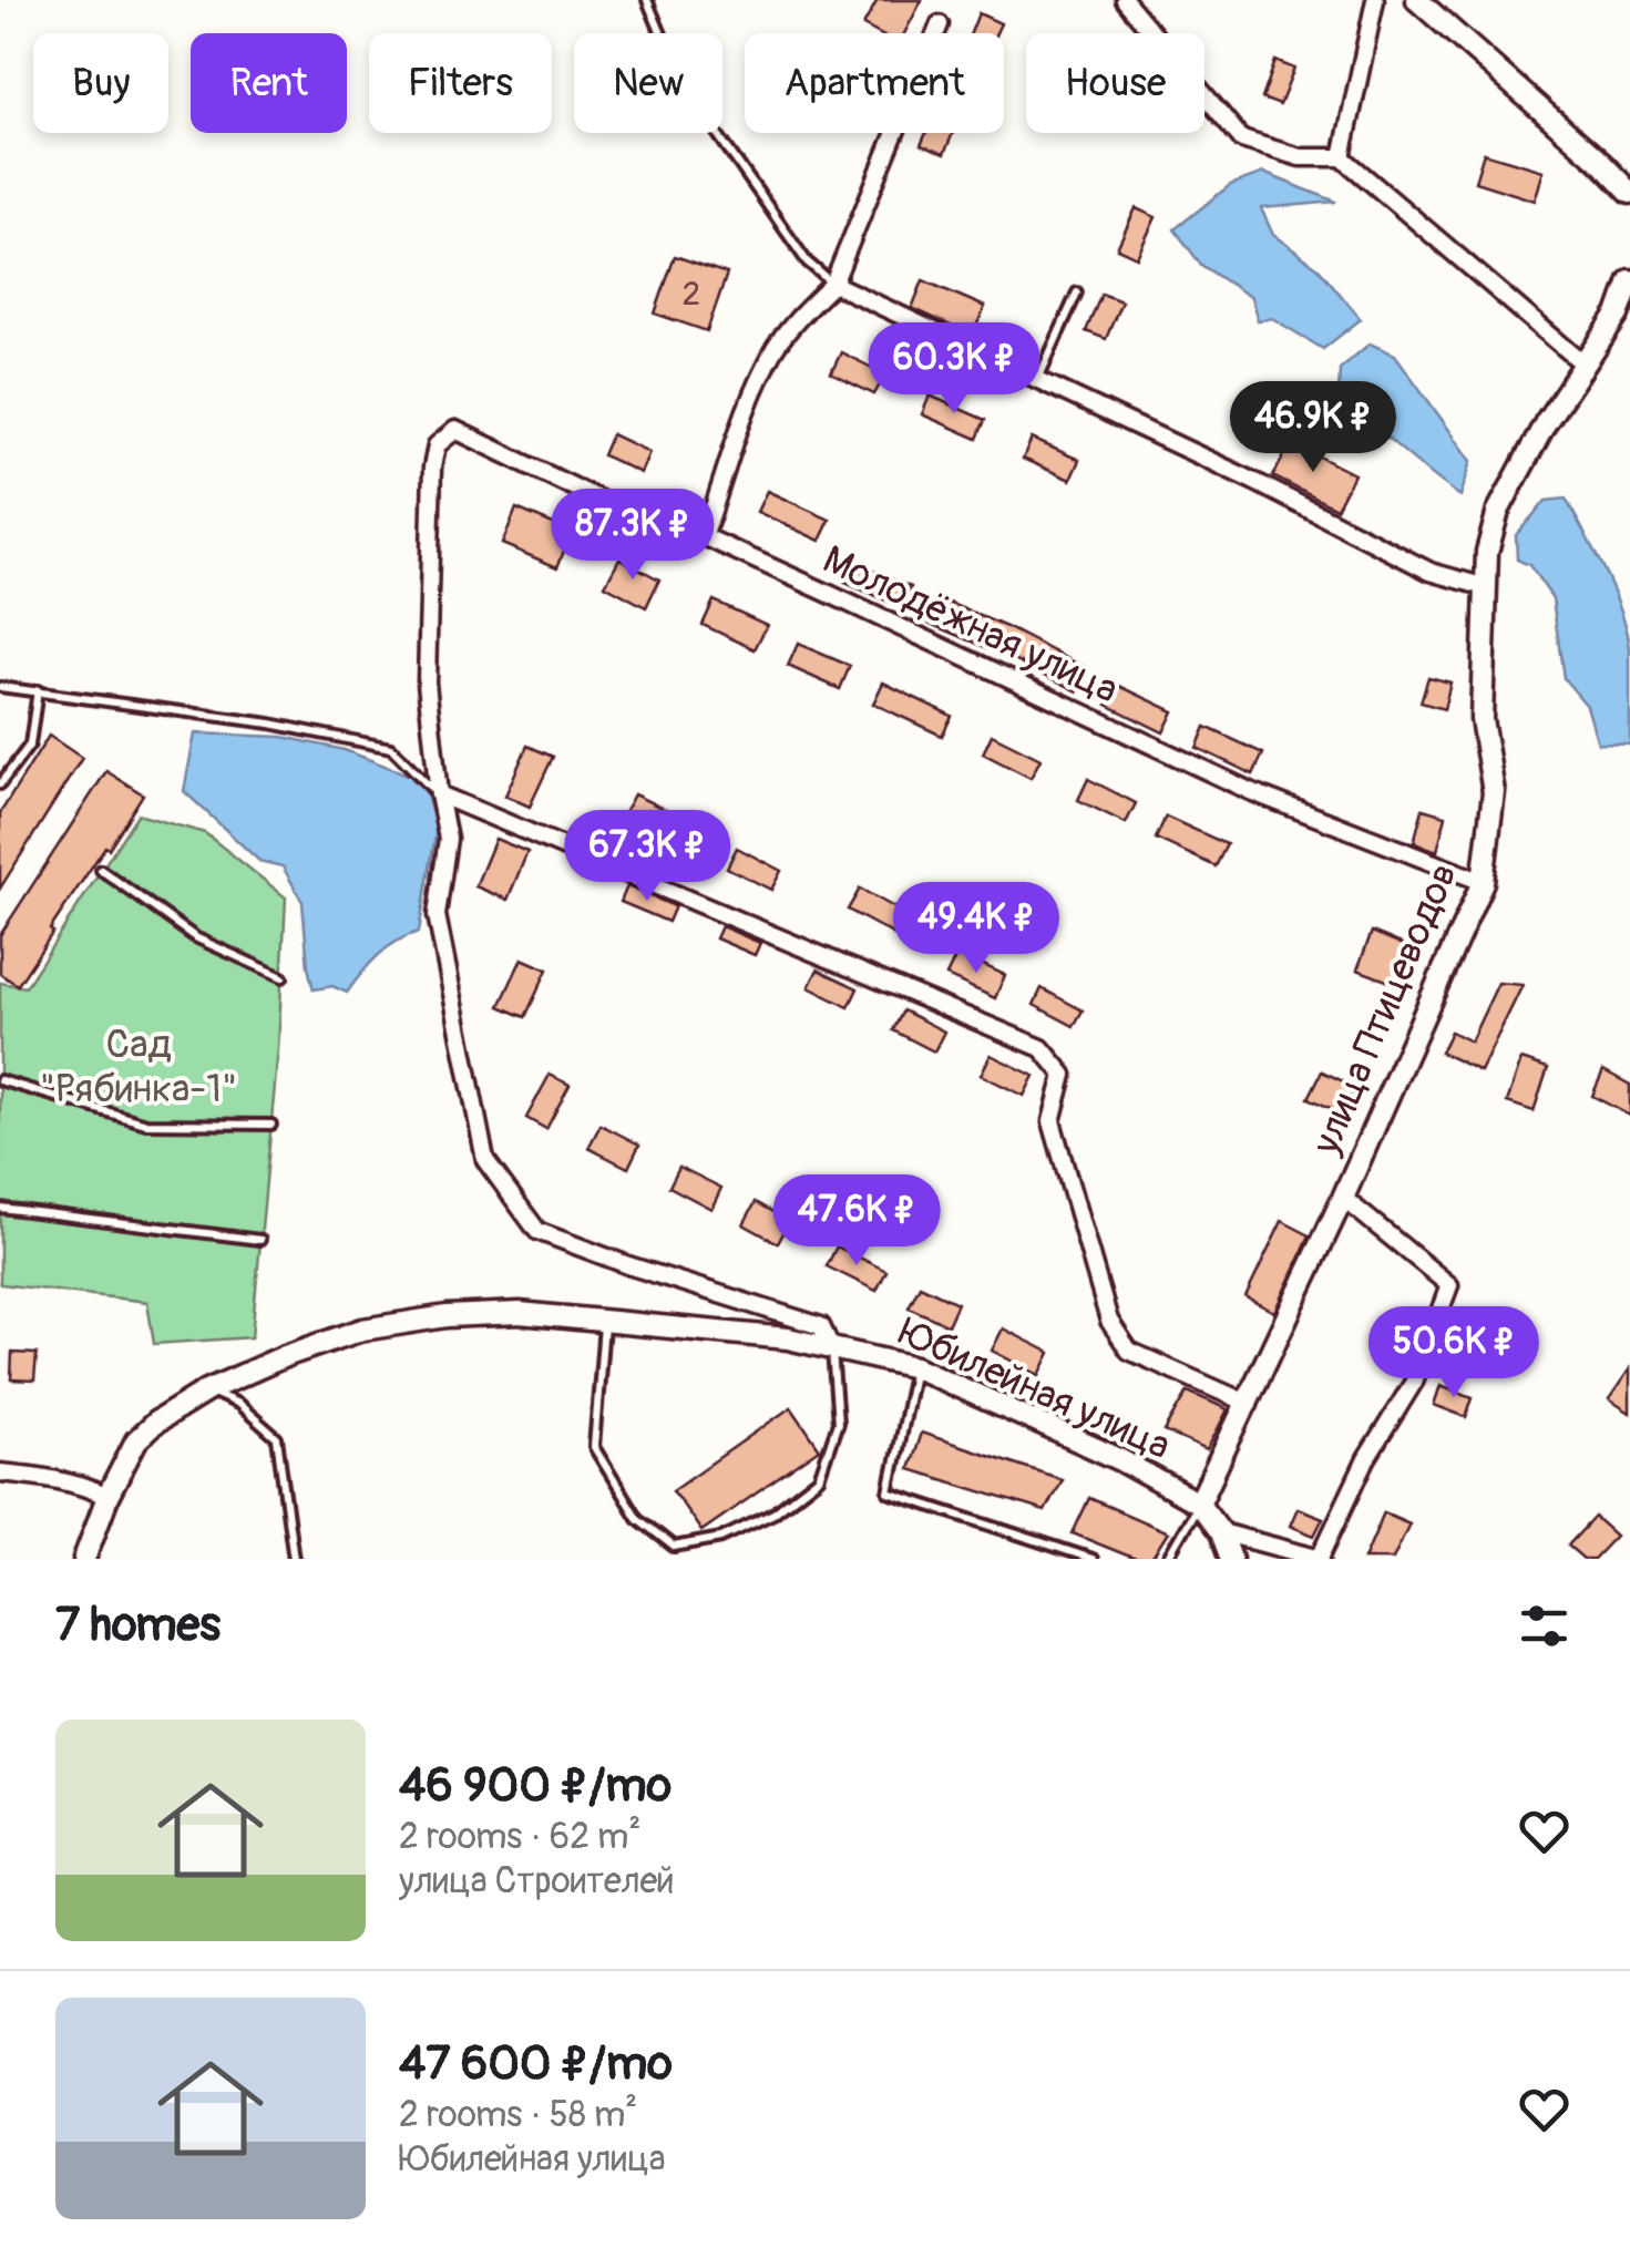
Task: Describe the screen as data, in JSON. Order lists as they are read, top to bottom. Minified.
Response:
{"streets":{"street":["Молодёжная улица","улица Птицеводов","Юбилейная улица"]},"crossings":[["Молодёжная улица","улица Птицеводов"],["улица Птицеводов","Юбилейная улица"]],"parks":["Сад \"Рябинка-1\""],"house_numbers":["2"],"page":{"chip":["Buy","Rent","Filters","New","Apartment","House"],"price":["60.3K ₽","46.9K ₽","87.3K ₽","67.3K ₽","49.4K ₽","47.6K ₽","50.6K ₽"],"heading":"7 homes","list":[{"name":"46 900 ₽/mo","note":"2 rooms · 62 m² · улица Строителей"},{"name":"47 600 ₽/mo","note":"2 rooms · 58 m² · Юбилейная улица"}]}}
